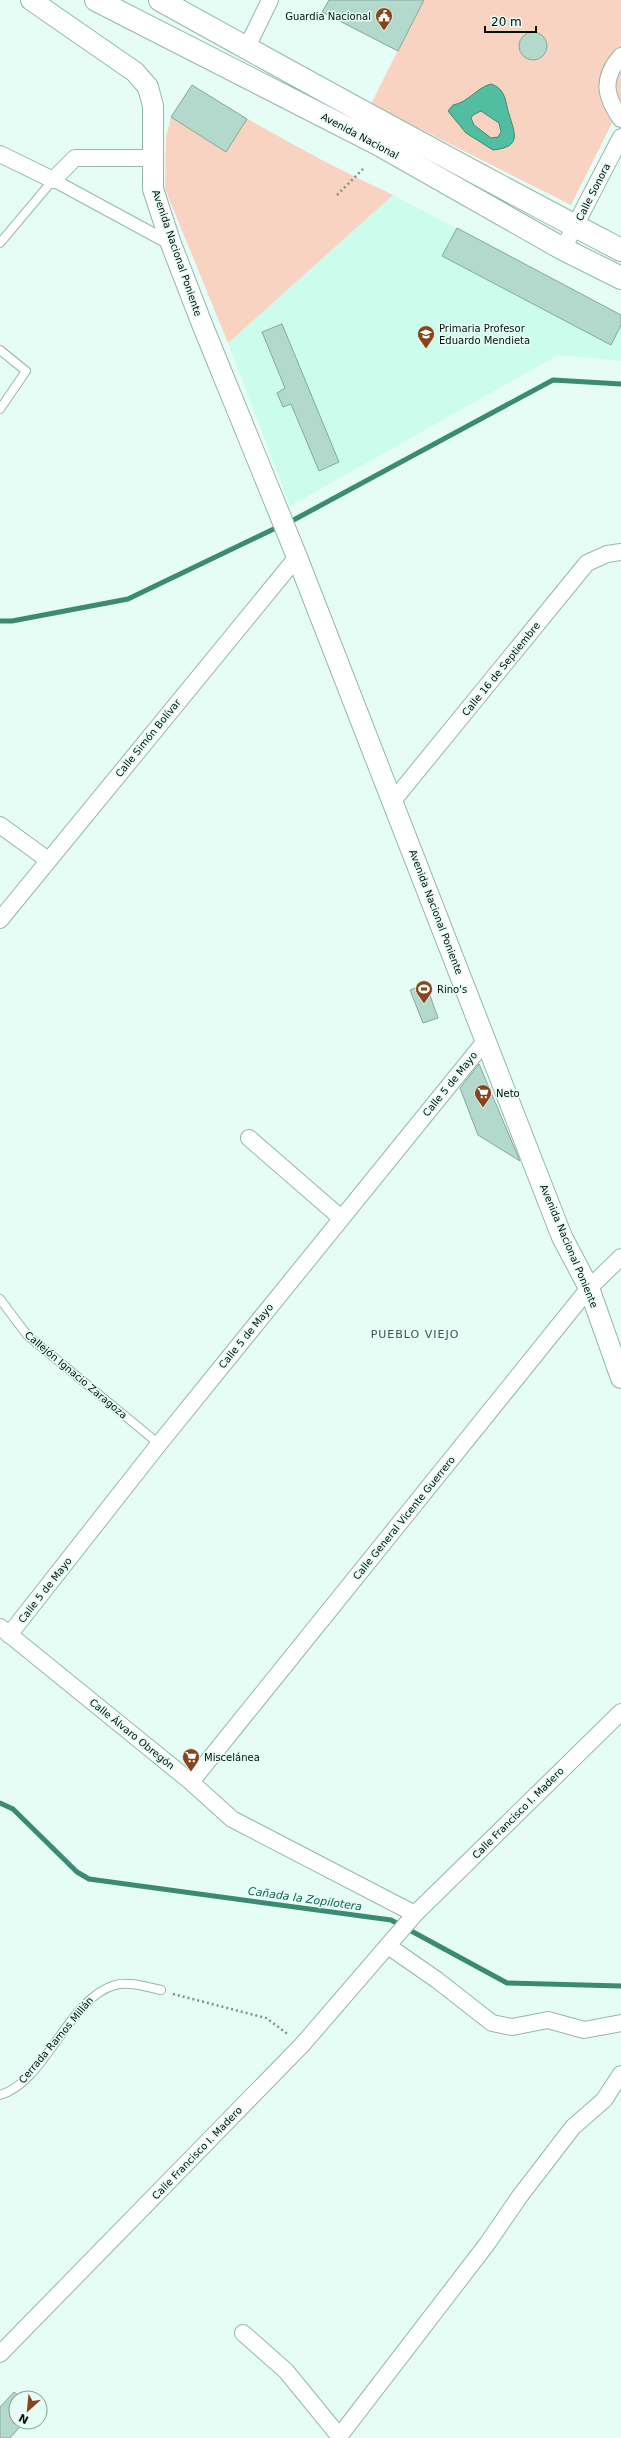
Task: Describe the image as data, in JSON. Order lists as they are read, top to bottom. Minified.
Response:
{"streets":{"main road":["Avenida Nacional"],"street":["Calle Sonora","Avenida Nacional Poniente","Calle 16 de Septiembre","Calle Simón Bolívar","Calle 5 de Mayo","Calle General Vicente Guerrero","Calle Álvaro Obregón","Calle Francisco I. Madero"],"lane":["Callejón Ignacio Zaragoza","Cerrada Ramos Millán"]},"crossings":[["Avenida Nacional","Calle Sonora"],["Avenida Nacional Poniente","Calle 16 de Septiembre"],["Avenida Nacional Poniente","Calle Simón Bolívar"],["Avenida Nacional Poniente","Calle 5 de Mayo"],["Avenida Nacional Poniente","Calle General Vicente Guerrero"],["Calle 5 de Mayo","Callejón Ignacio Zaragoza"],["Calle 5 de Mayo","Calle Álvaro Obregón"],["Calle General Vicente Guerrero","Calle Álvaro Obregón"],["Calle Álvaro Obregón","Calle Francisco I. Madero"]],"districts":["PUEBLO VIEJO"],"water":["Cañada la Zopilotera"],"places":{"public building":["Guardia Nacional"],"school or university":["Primaria Profesor Eduardo Mendieta"],"sports":["Rino's"],"supermarket":["Neto","Miscelánea"]},"scale_bar":"20 m","north":"bottom left"}
